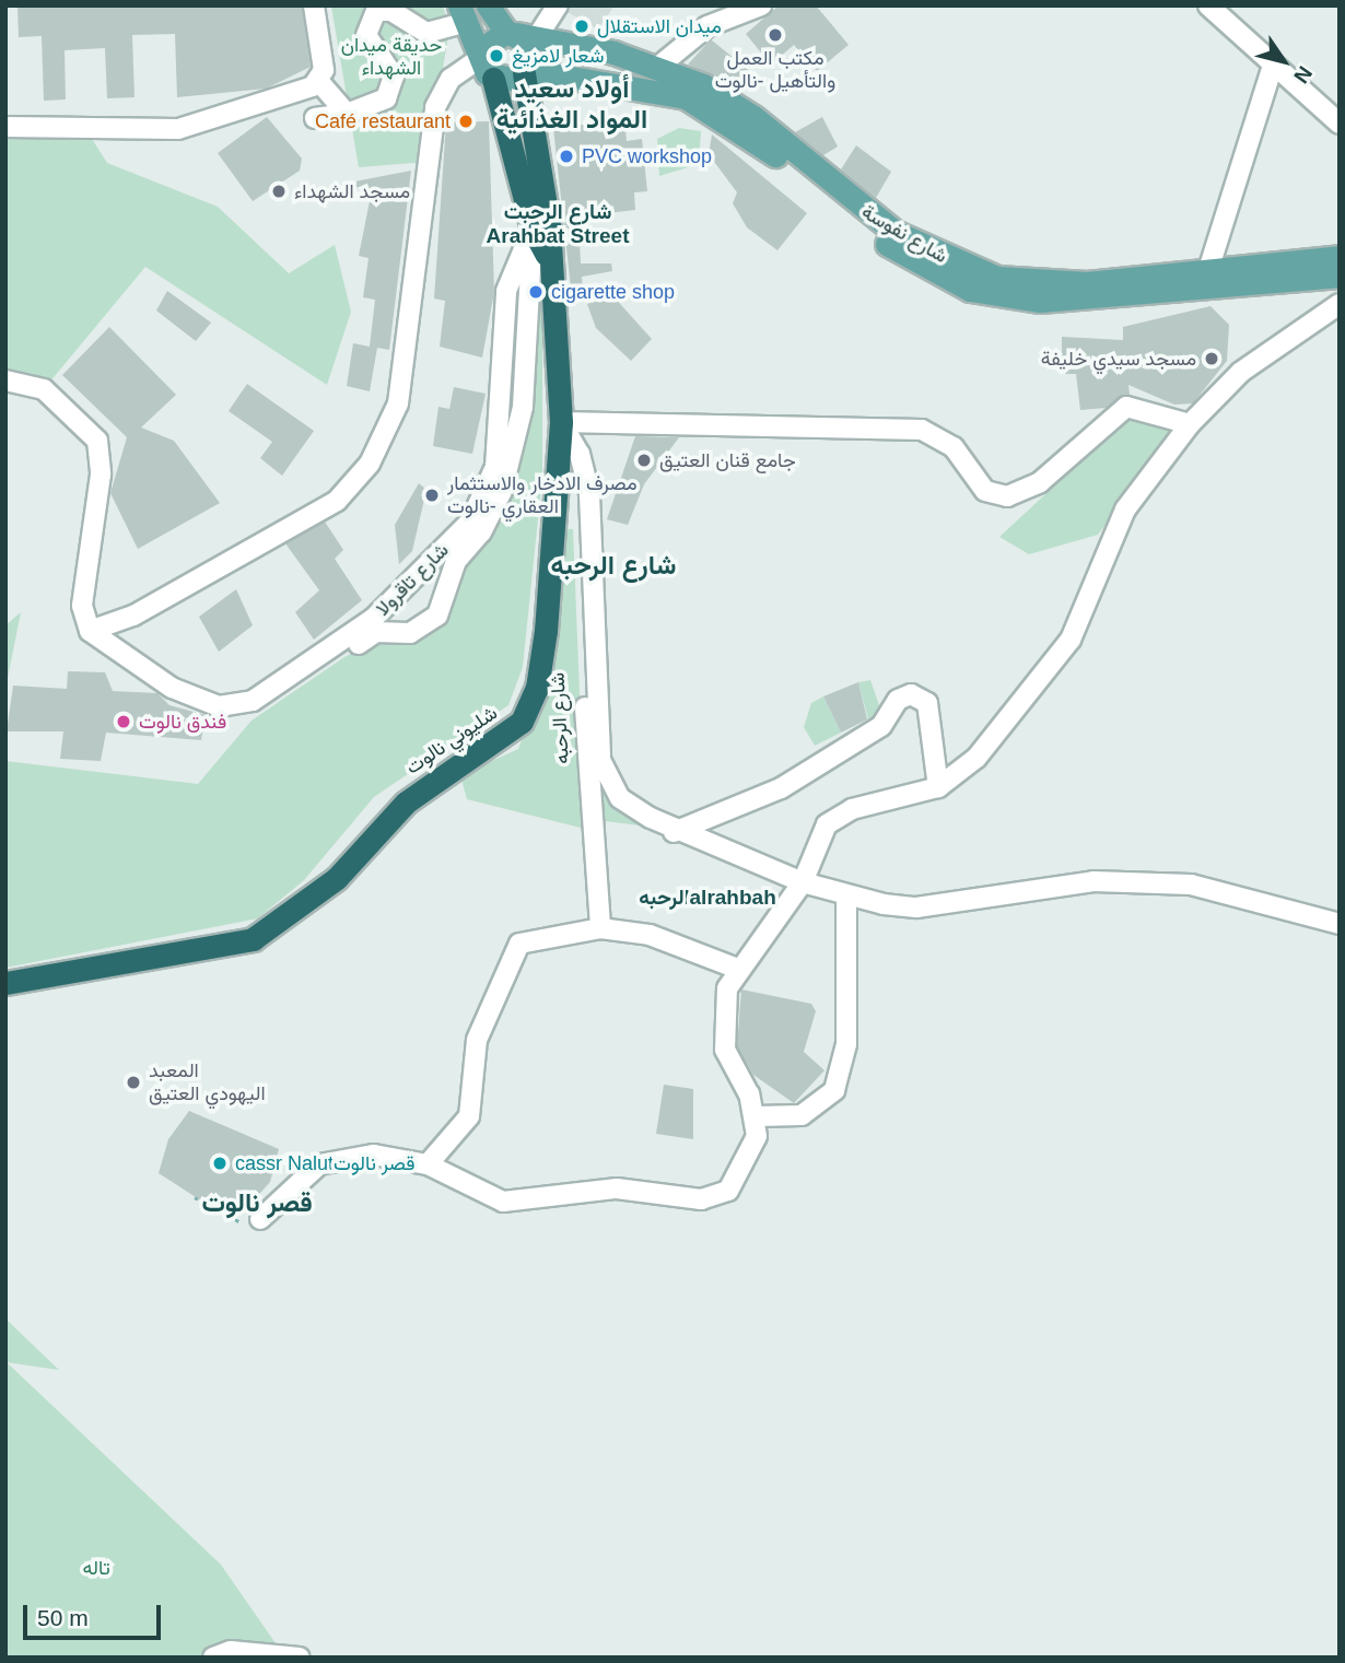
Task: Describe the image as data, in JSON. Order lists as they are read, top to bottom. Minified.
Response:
{"streets":{"highway":["شليوني نالوت"],"main road":["شارع نفوسة"],"street":["شارع تاقرولا","شارع الرحبه"]},"districts":["أولاد سعيد المواد الغذائية","شارع الرحبت Arahbat Street","شارع الرحبه","الرحبهalrahbah","قصر نالوت"],"parks":["حديقة ميدان الشهداء","تاله"],"places":["ميدان الاستقلال","مكتب العمل والتأهيل -نالوت","شعار لامزيغ","Café restaurant","PVC workshop","مسجد الشهداء","cigarette shop","مسجد سيدي خليفة","جامع قنان العتيق","مصرف الادخار والاستثمار العقاري -نالوت","فندق نالوت","المعبد اليهودي العتيق","cassr Nalutقصر نالوت"],"scale_bar":"50 m","north":"bottom right"}
